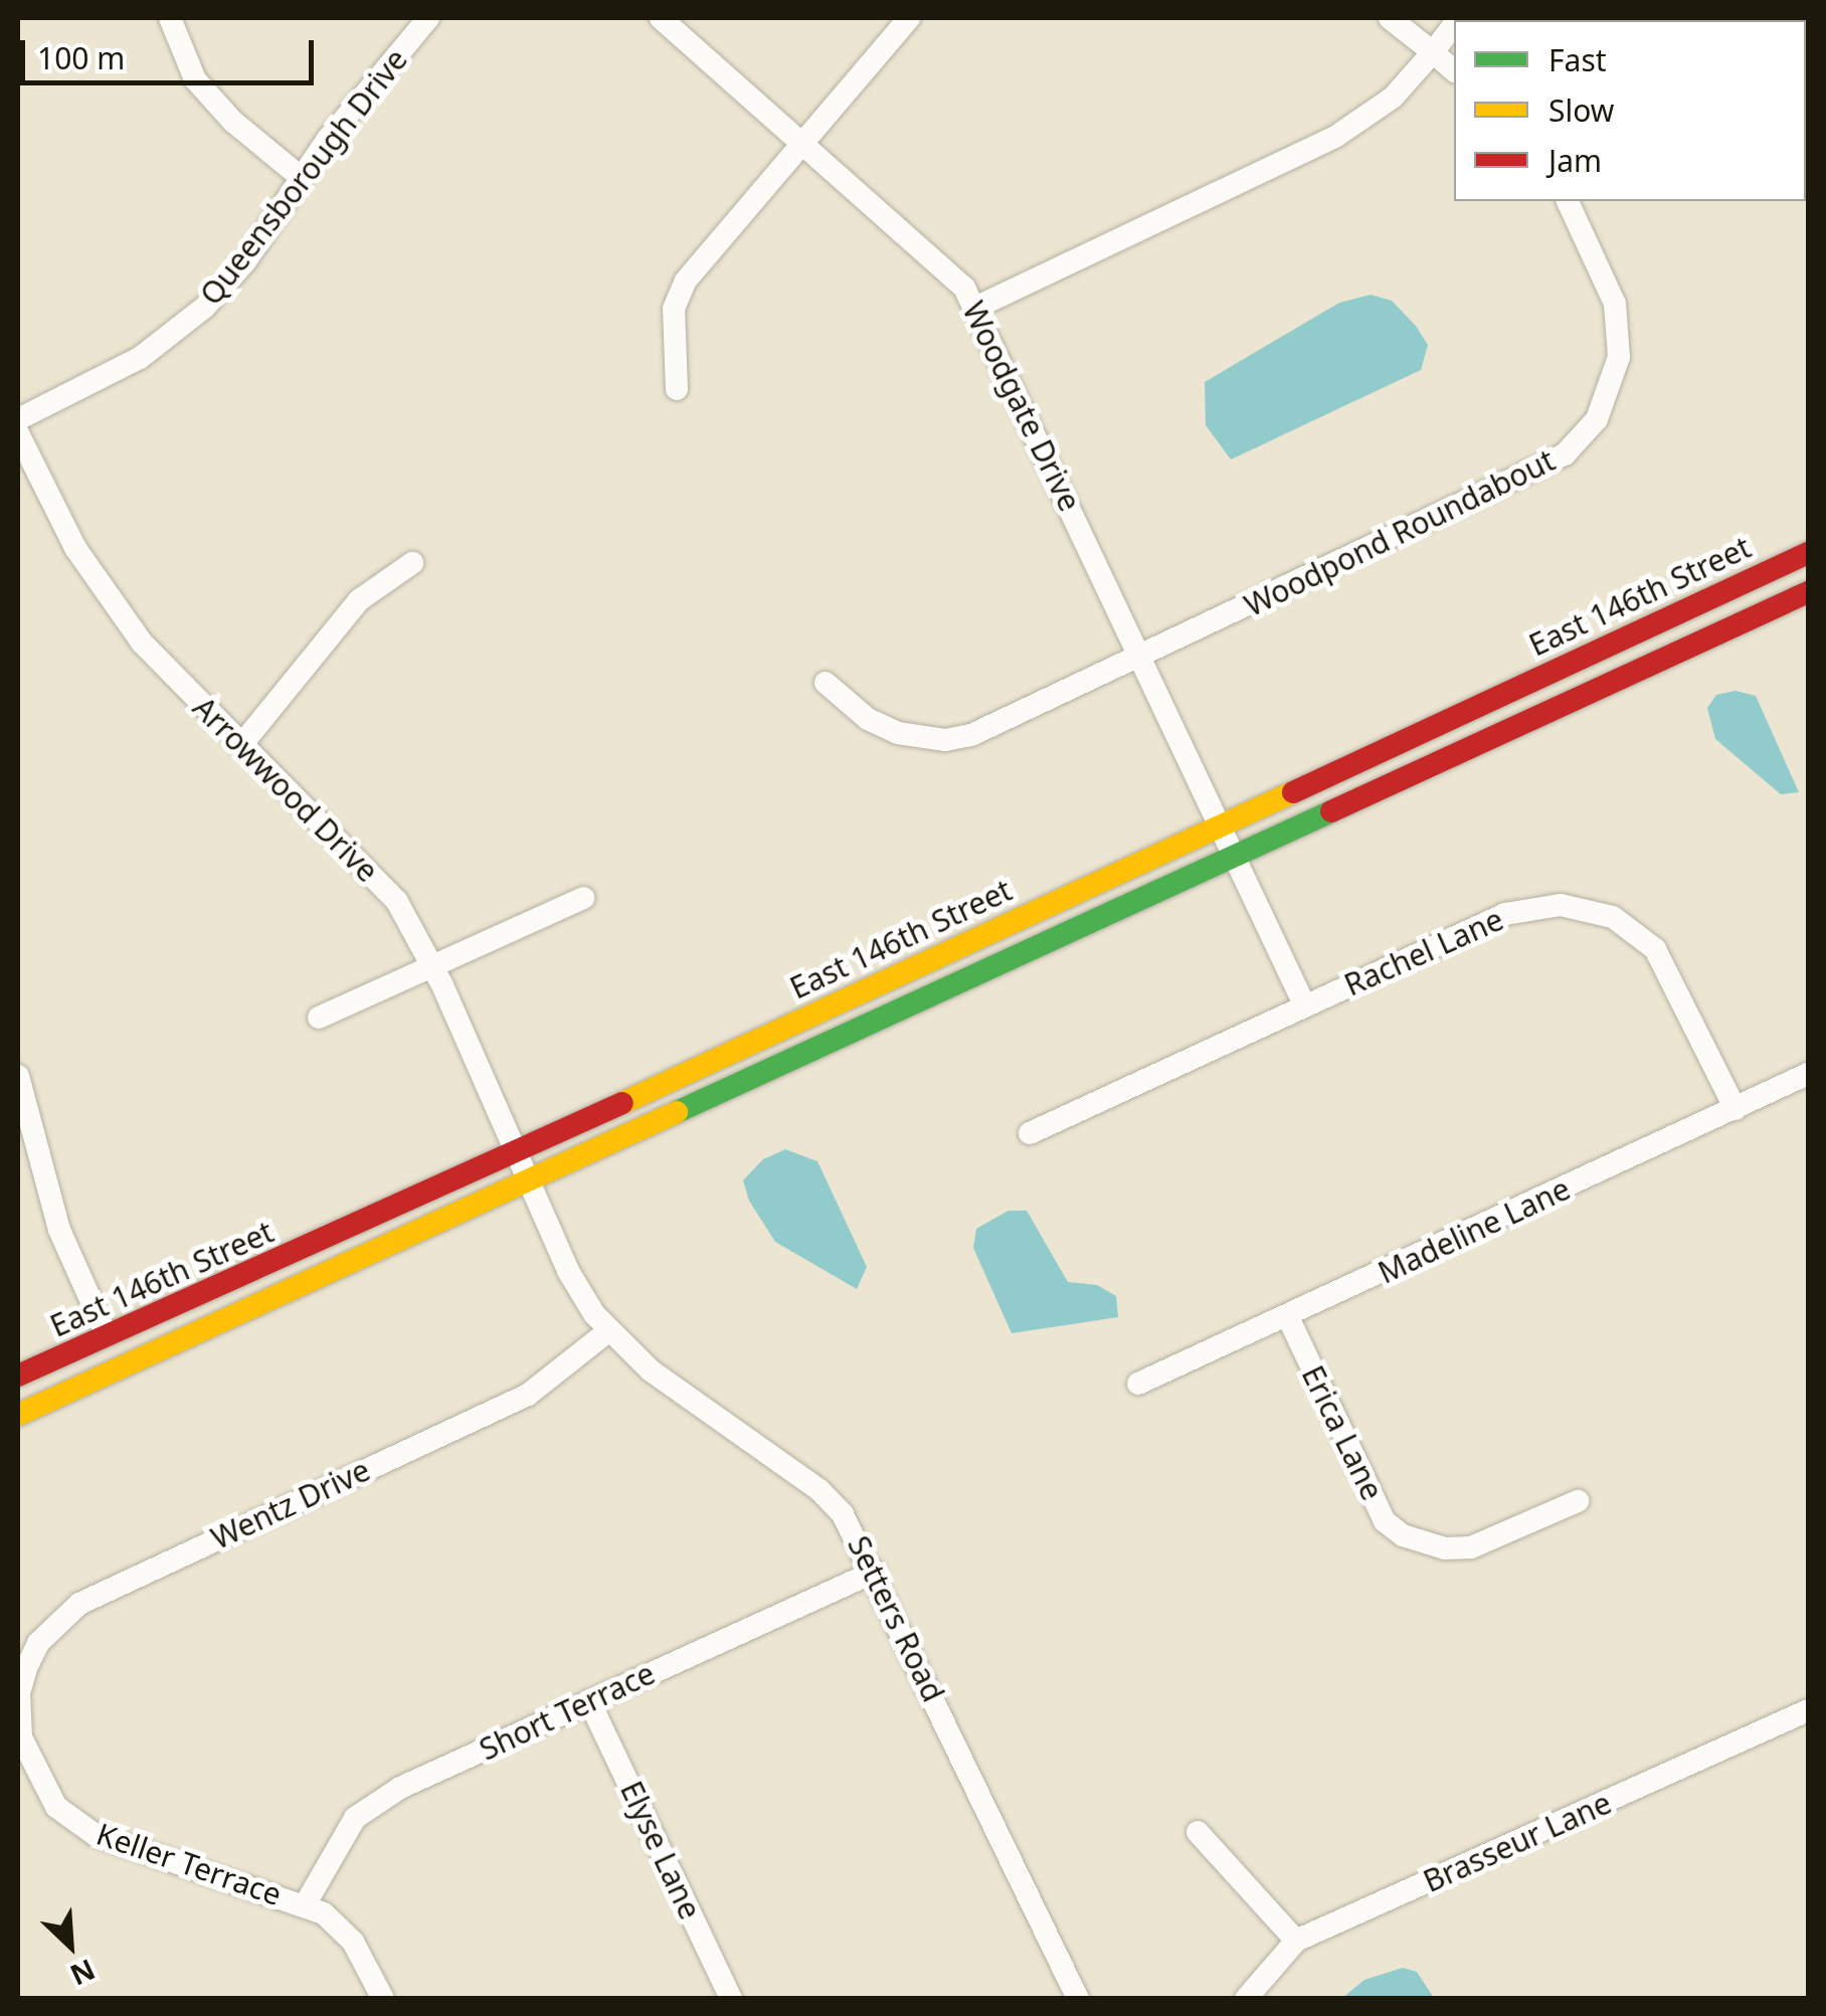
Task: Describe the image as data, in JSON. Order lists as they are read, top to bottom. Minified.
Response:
{"streets":{"main road":["East 146th Street"],"street":["Queensborough Drive","Woodgate Drive","Woodpond Roundabout","Arrowwood Drive","Rachel Lane","Madeline Lane","Erica Lane","Wentz Drive","Setters Road","Short Terrace","Brasseur Lane","Elyse Lane","Keller Terrace"]},"crossings":[["Woodgate Drive","Woodpond Roundabout"],["Woodgate Drive","East 146th Street"],["Woodgate Drive","Rachel Lane"],["East 146th Street","Arrowwood Drive"],["East 146th Street","Setters Road"],["Arrowwood Drive","Setters Road"],["Rachel Lane","Madeline Lane"],["Madeline Lane","Erica Lane"],["Wentz Drive","Setters Road"],["Wentz Drive","Keller Terrace"],["Setters Road","Short Terrace"],["Short Terrace","Elyse Lane"],["Short Terrace","Keller Terrace"]],"legend":["Fast","Slow","Jam"],"scale_bar":"100 m","north":"bottom right"}
